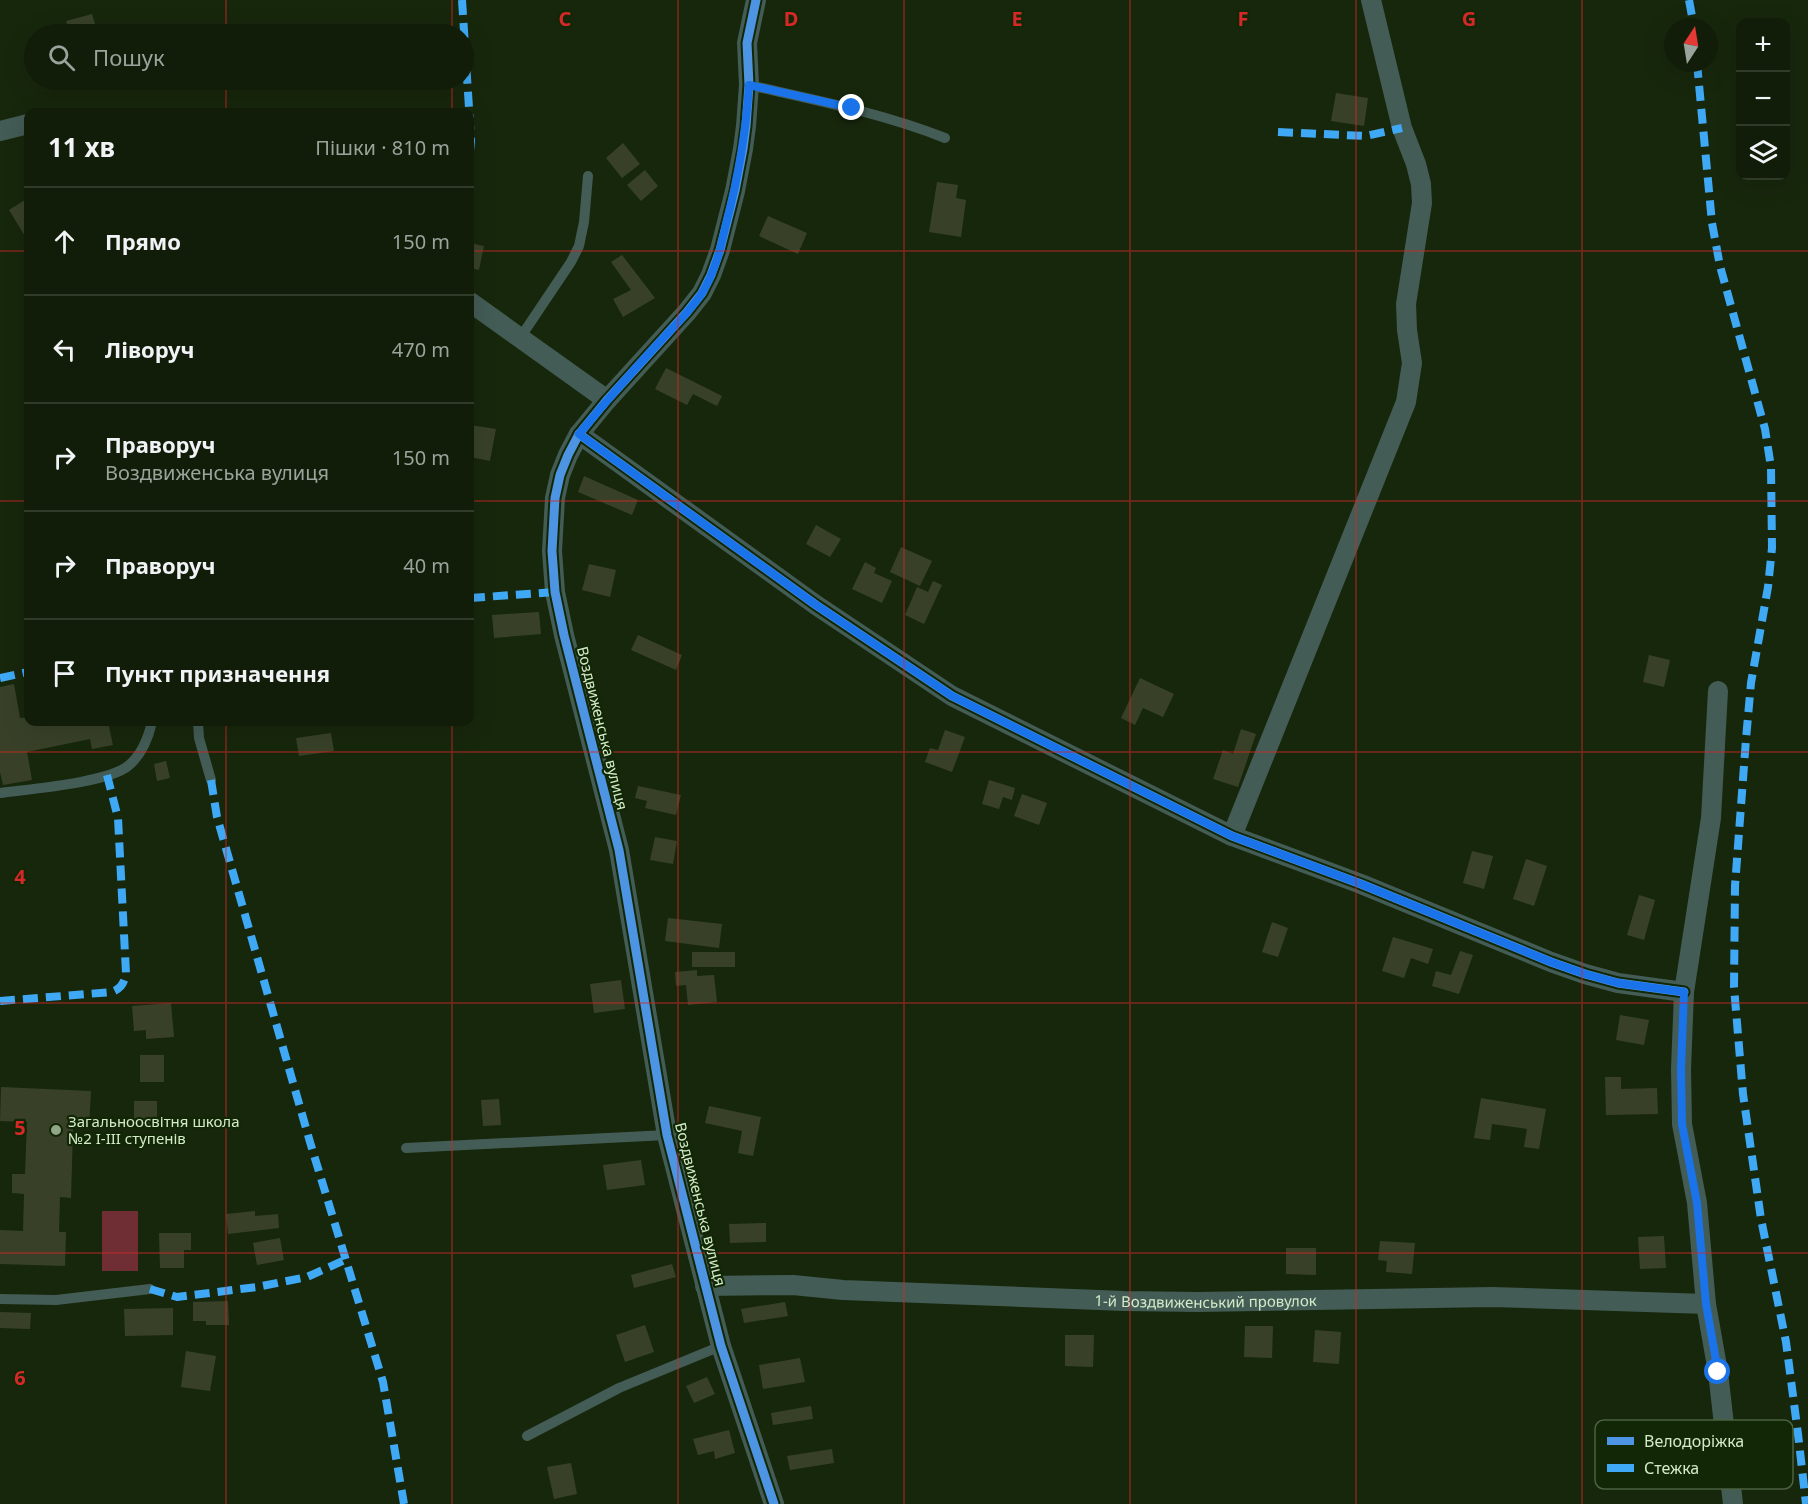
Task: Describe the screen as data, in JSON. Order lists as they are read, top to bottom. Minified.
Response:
{"streets":{"street":["Воздвиженська вулиця","1-й Воздвиженський провулок"]},"crossings":[["Воздвиженська вулиця","1-й Воздвиженський провулок"]],"places":["Загальноосвітня школа №2 I-III ступенів"],"legend":["Велодоріжка","Стежка"],"north":"top","page":{"map_buttons":["+","−"],"search":"Пошук","heading":["11 хв","Пішки · 810 m"],"list":[["Прямо","150 m"],["Ліворуч","470 m"],["Праворуч","Воздвиженська вулиця","150 m"],["Праворуч","40 m"],"Пункт призначення"]},"grid":{"columns":["C","D","E","F","G"],"rows":["4","5","6"]}}
